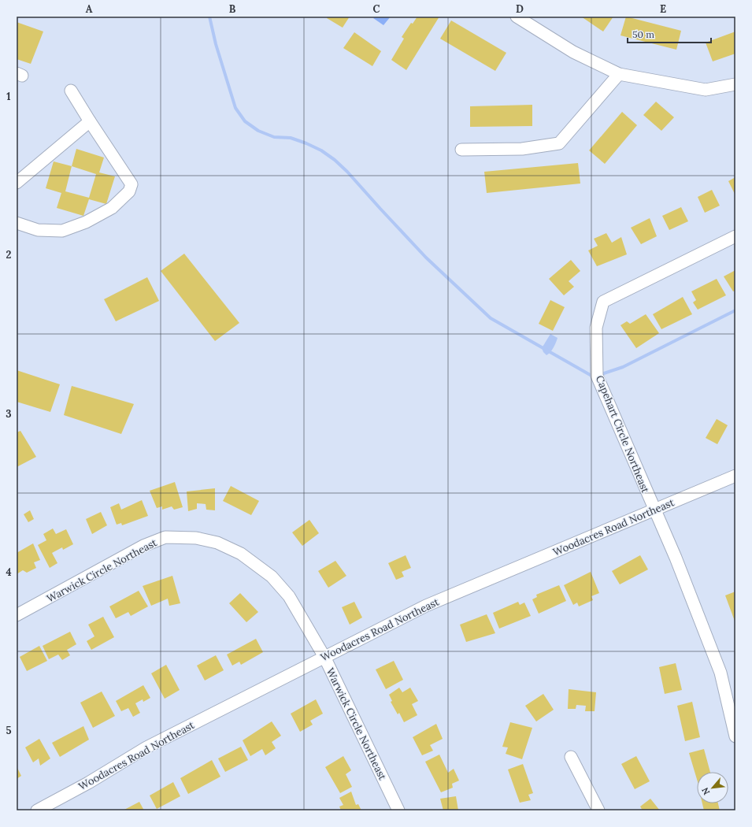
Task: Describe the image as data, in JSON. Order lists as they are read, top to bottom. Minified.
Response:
{"streets":{"street":["Capehart Circle Northeast","Woodacres Road Northeast","Warwick Circle Northeast"]},"crossings":[["Capehart Circle Northeast","Woodacres Road Northeast"],["Woodacres Road Northeast","Warwick Circle Northeast"]],"scale_bar":"50 m","north":"bottom left","grid":{"columns":["A","B","C","D","E"],"rows":["1","2","3","4","5"]}}
